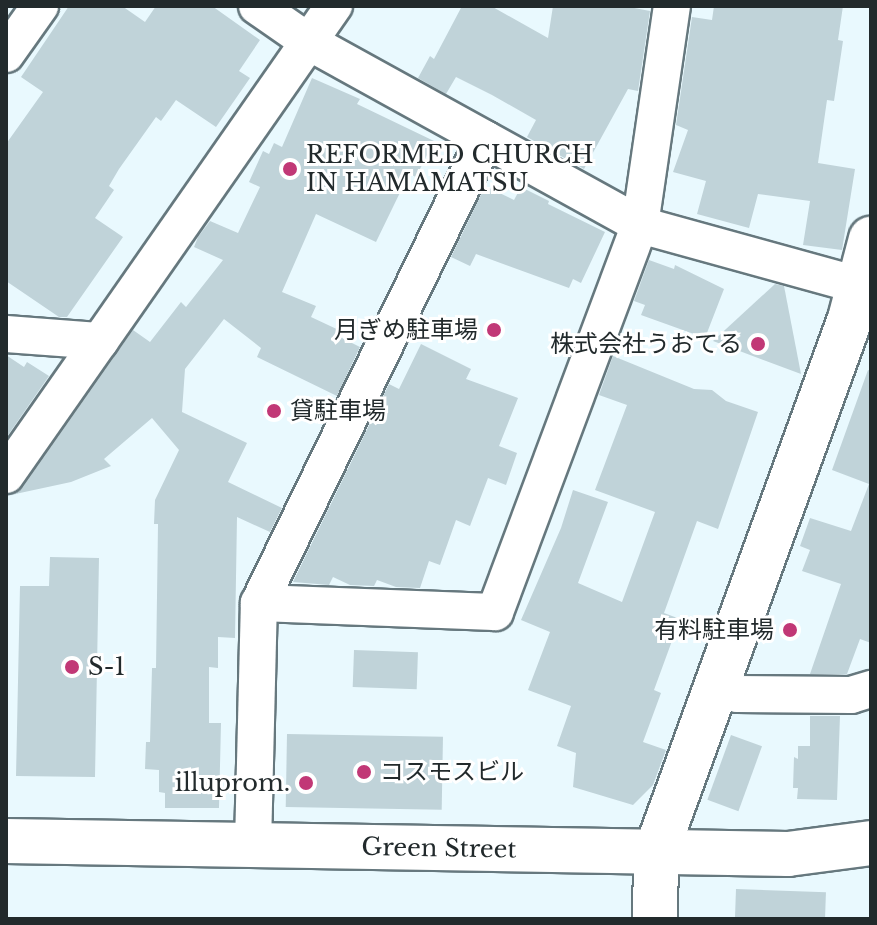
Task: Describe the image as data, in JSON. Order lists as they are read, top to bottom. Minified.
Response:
{"streets":{"street":["Green Street"]},"places":["REFORMED CHURCH IN HAMAMATSU","月ぎめ駐車場","株式会社うおてる","貸駐車場","有料駐車場","S-1","コスモスビル","illuprom."]}
